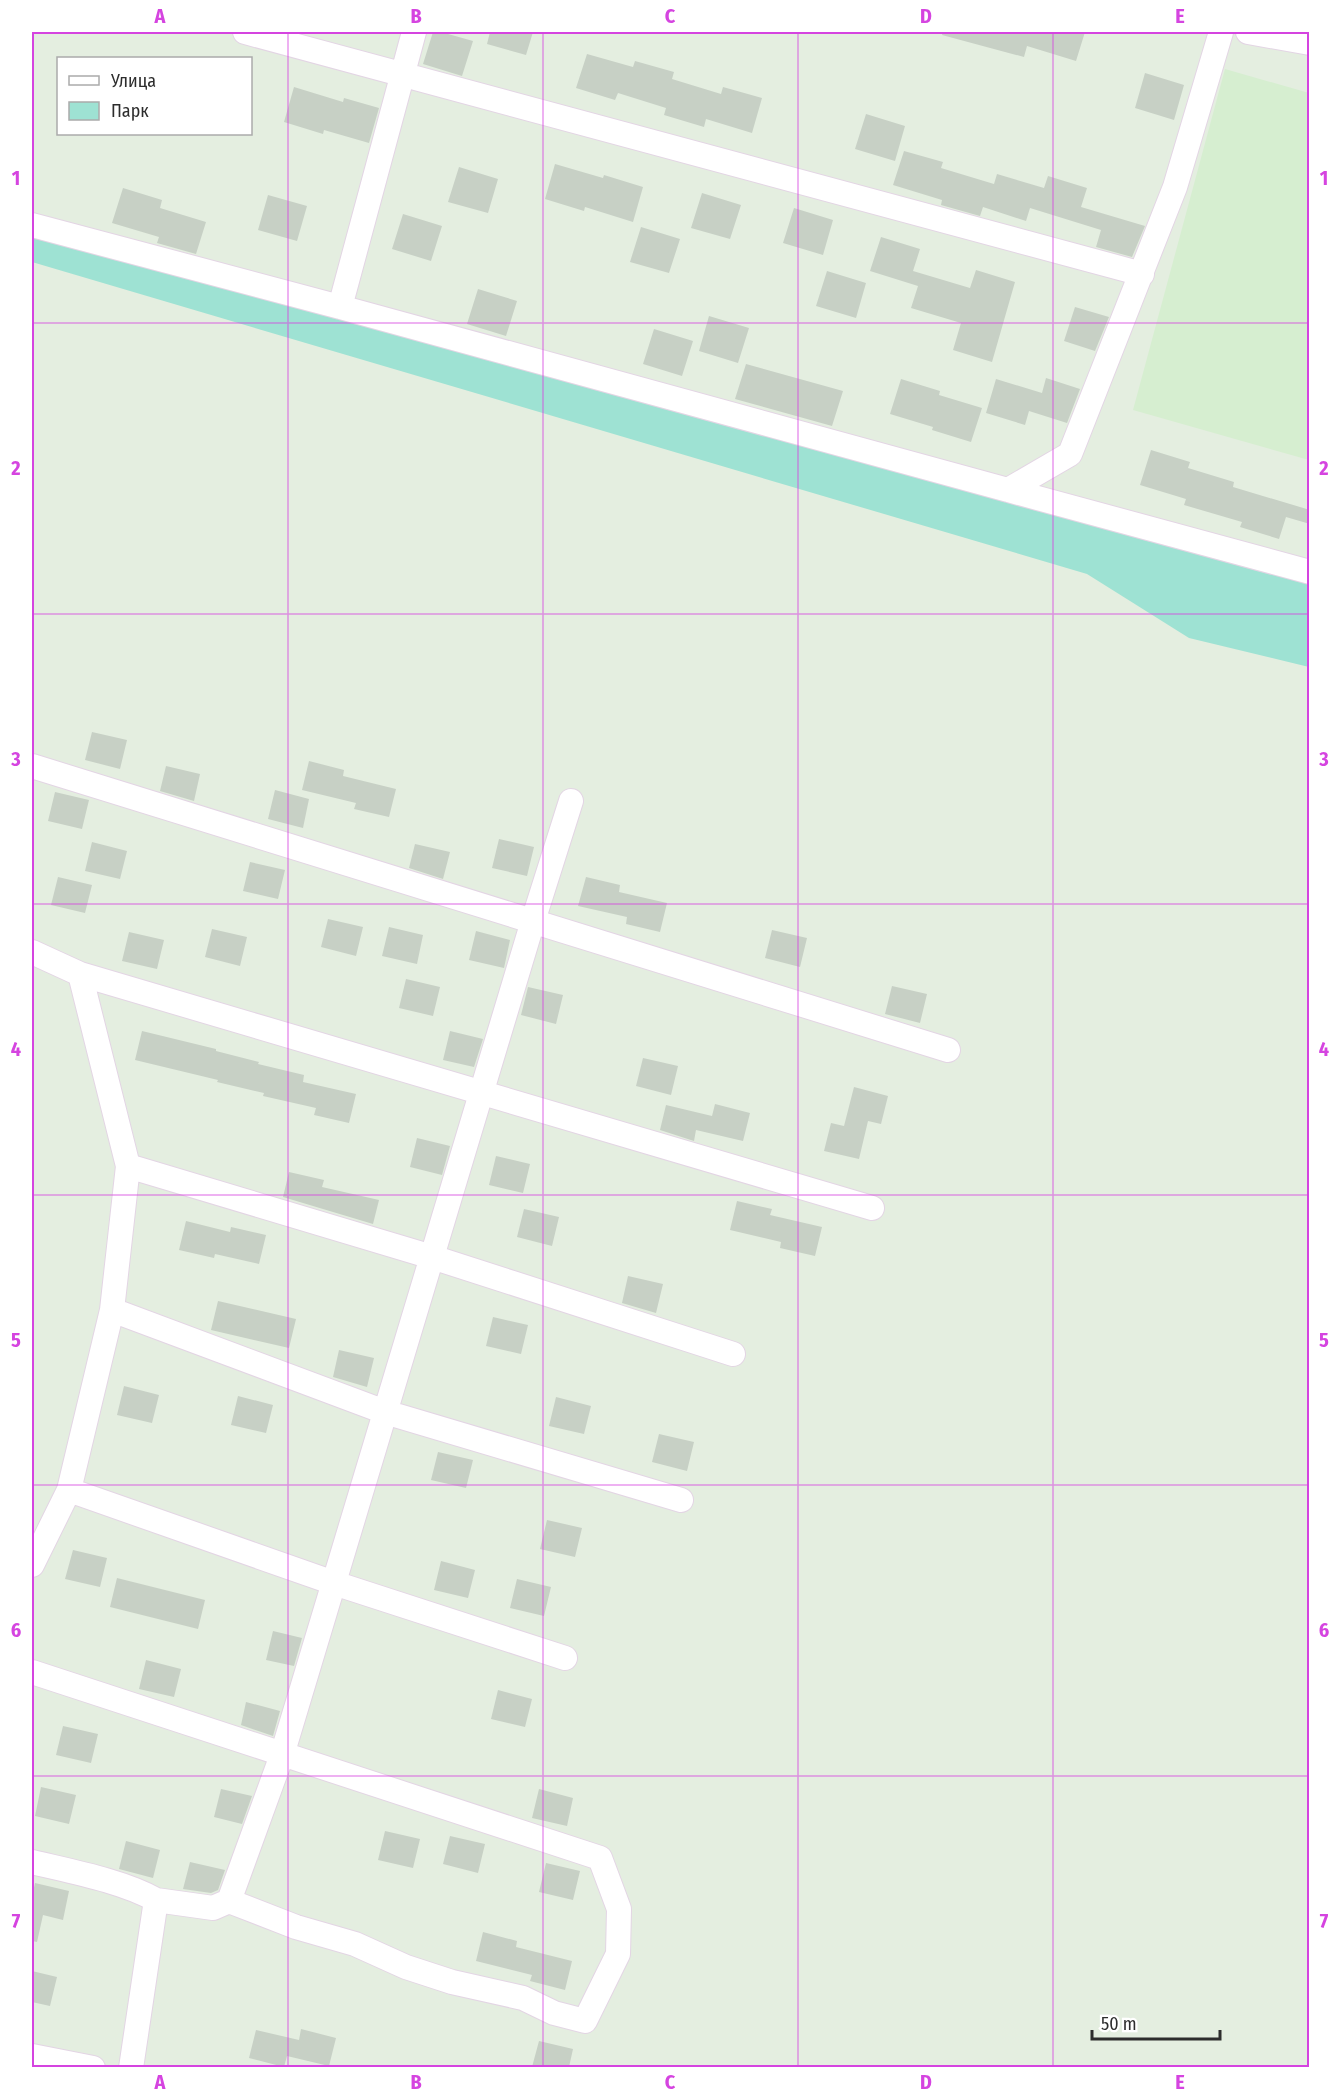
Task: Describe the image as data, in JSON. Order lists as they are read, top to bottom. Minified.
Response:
{"legend":["Улица","Парк"],"scale_bar":"50 m","grid":{"columns":["A","B","C","D","E"],"rows":["1","2","3","4","5","6","7"]}}
